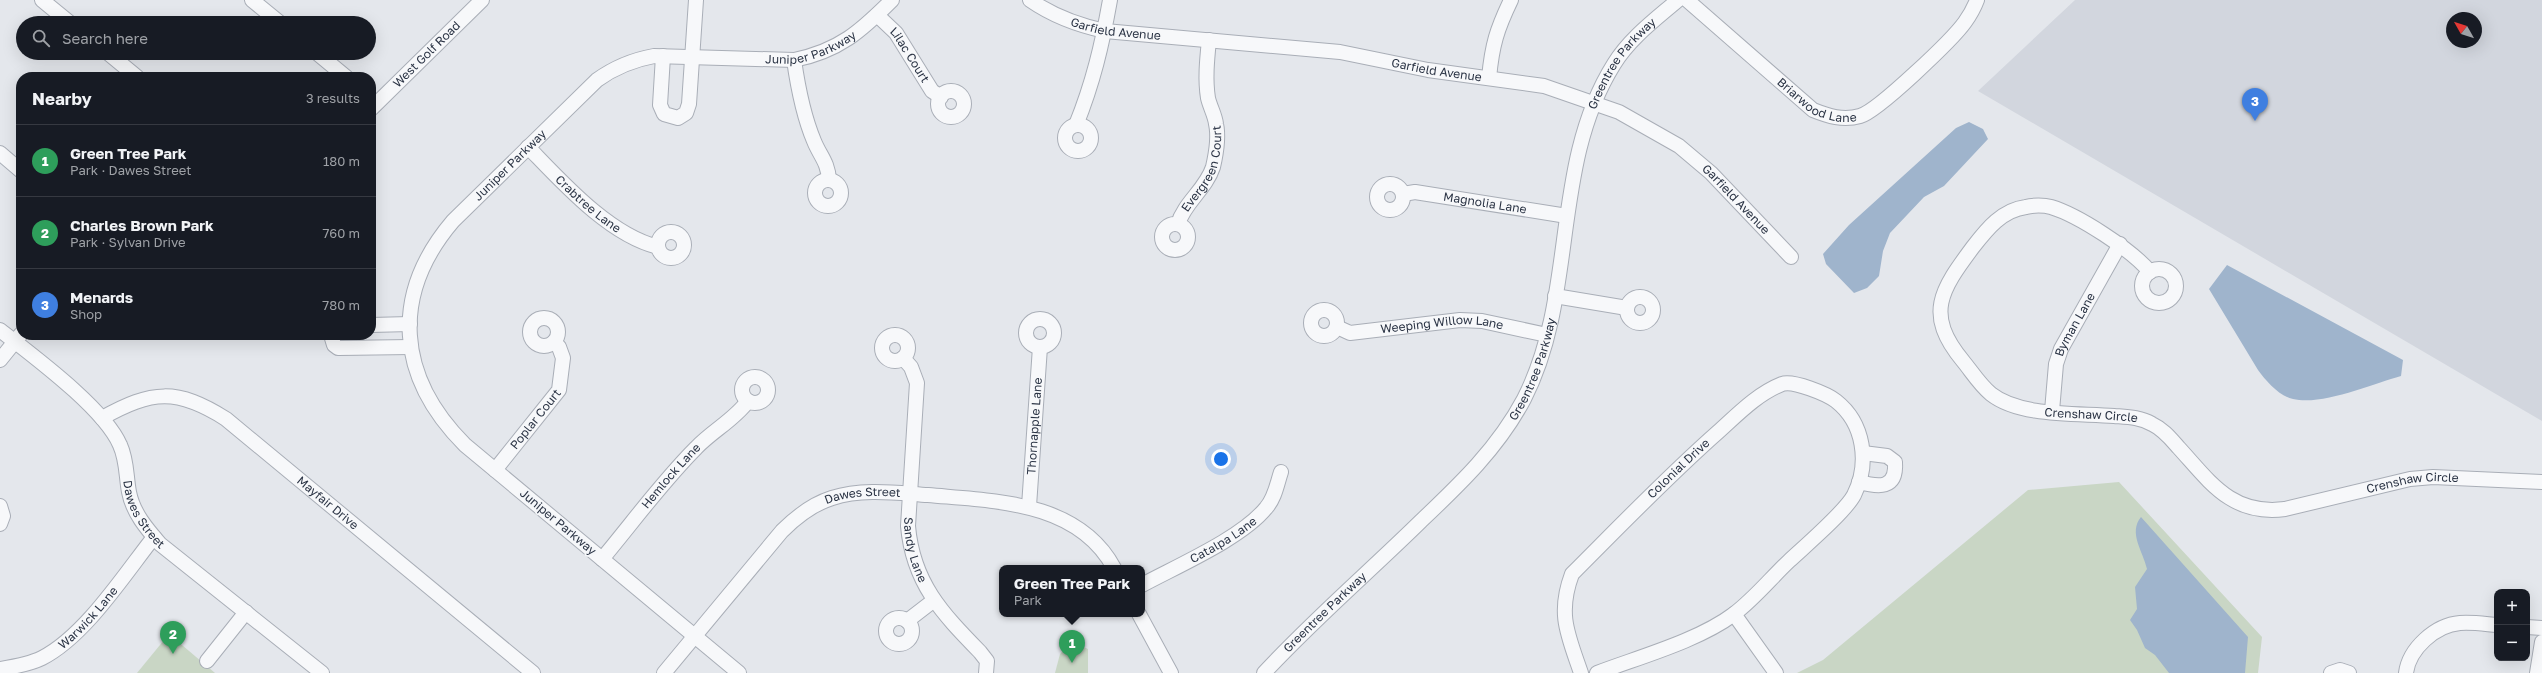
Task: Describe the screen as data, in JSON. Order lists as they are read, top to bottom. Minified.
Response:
{"streets":{"street":["Garfield Avenue","Juniper Parkway","West Golf Road","Lilac Court","Greentree Parkway","Briarwood Lane","Evergreen Court","Crabtree Lane","Magnolia Lane","Byman Lane","Weeping Willow Lane","Crenshaw Circle","Poplar Court","Thornapple Lane","Colonial Drive","Hemlock Lane","Dawes Street","Mayfair Drive","Catalpa Lane","Sandy Lane","Warwick Lane"]},"crossings":[["Garfield Avenue","Greentree Parkway"],["Garfield Avenue","Evergreen Court"],["Juniper Parkway","Lilac Court"],["Juniper Parkway","Crabtree Lane"],["Juniper Parkway","Poplar Court"],["Juniper Parkway","Hemlock Lane"],["Juniper Parkway","Dawes Street"],["Greentree Parkway","Magnolia Lane"],["Greentree Parkway","Weeping Willow Lane"],["Byman Lane","Crenshaw Circle"],["Thornapple Lane","Dawes Street"],["Dawes Street","Mayfair Drive"],["Dawes Street","Sandy Lane"],["Dawes Street","Warwick Lane"]],"north":"top left","page":{"search":"Search here","heading":["Nearby","3 results"],"pins":["3","2","1"],"list":[{"mark":"1","name":"Green Tree Park","note":"Park · Dawes Street","value":"180 m"},{"mark":"2","name":"Charles Brown Park","note":"Park · Sylvan Drive","value":"760 m"},{"mark":"3","name":"Menards","note":"Shop","value":"780 m"}],"popup":["Green Tree Park","Park"],"map_buttons":["+","−"]}}
